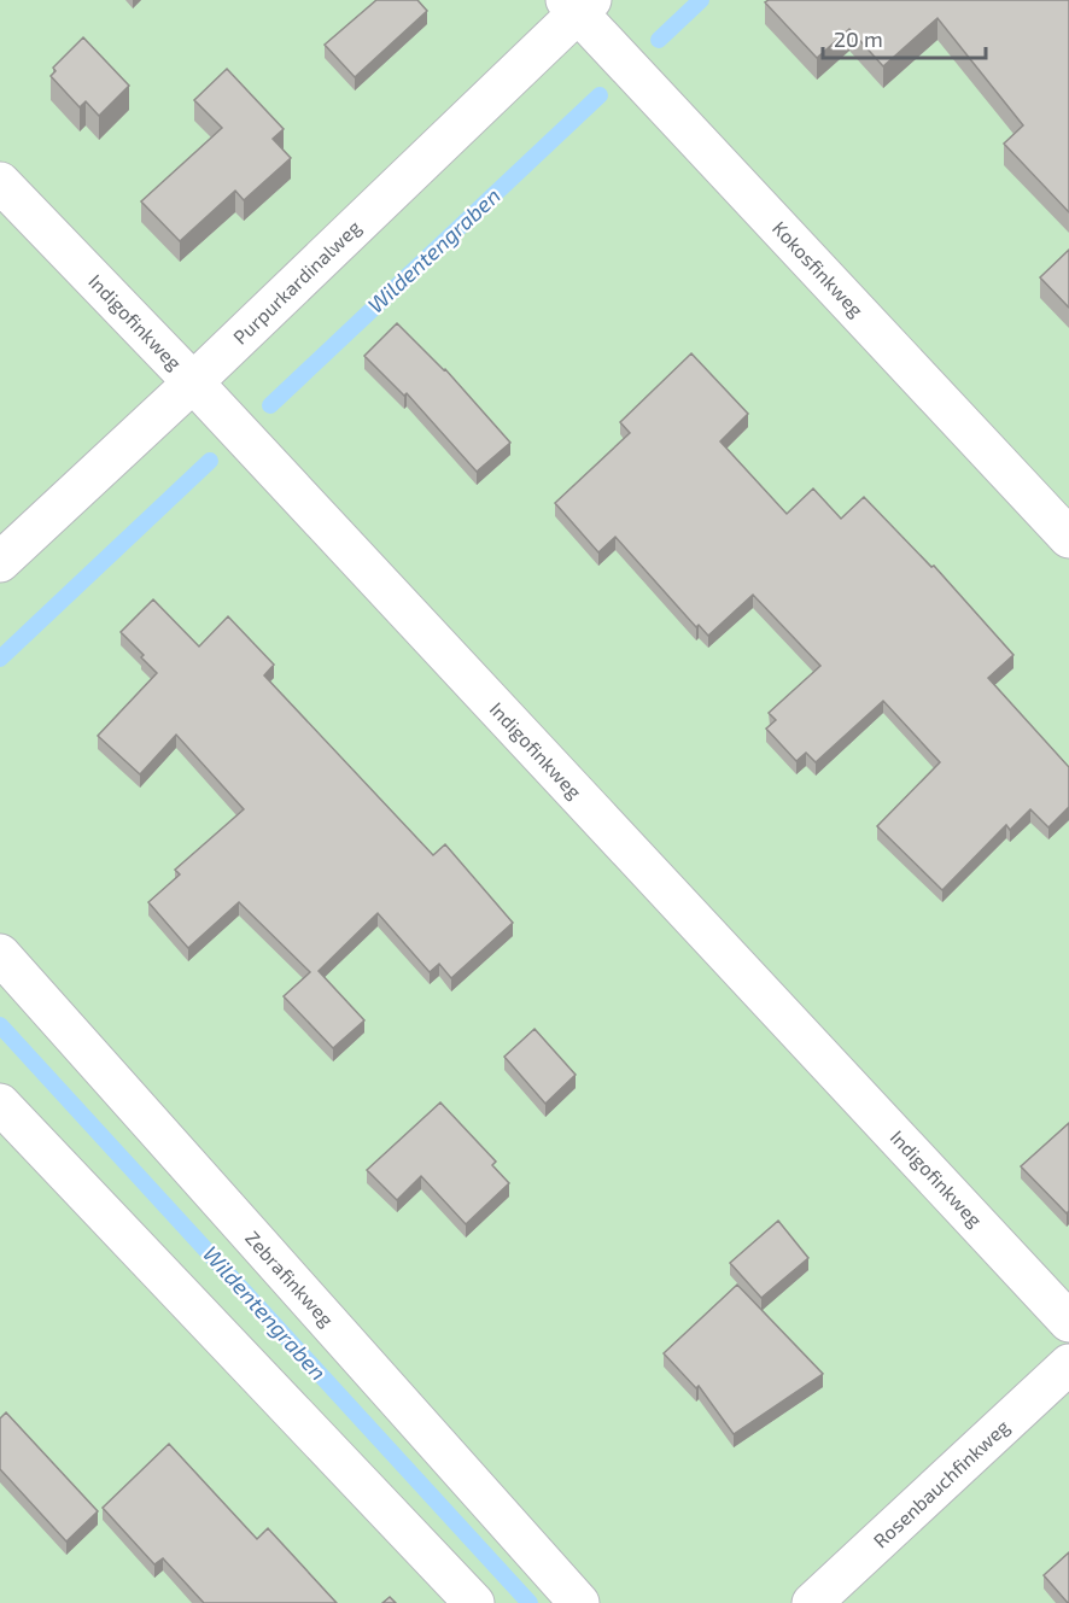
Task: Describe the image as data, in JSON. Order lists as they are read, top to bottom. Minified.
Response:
{"streets":{"lane":["Kokosfinkweg","Purpurkardinalweg","Indigofinkweg","Zebrafinkweg","Rosenbauchfinkweg"]},"crossings":[["Kokosfinkweg","Purpurkardinalweg"],["Purpurkardinalweg","Indigofinkweg"]],"water":["Wildentengraben"],"scale_bar":"20 m"}
